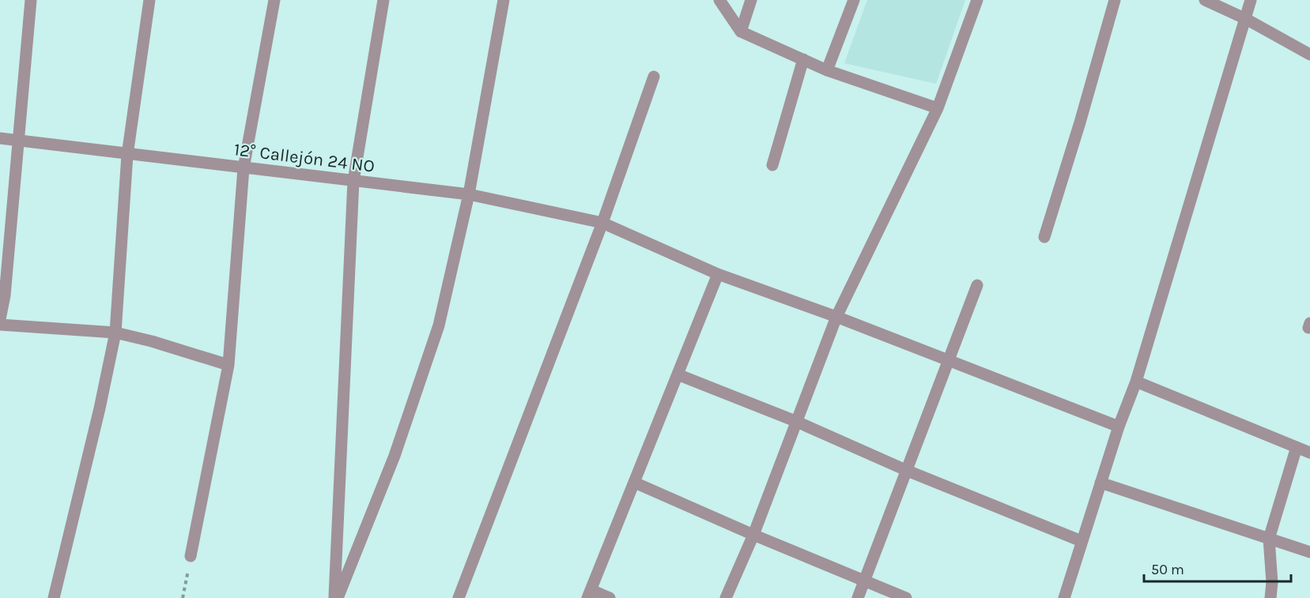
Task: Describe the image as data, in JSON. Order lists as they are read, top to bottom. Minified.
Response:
{"streets":{"street":["12° Callejón 24 NO"]},"scale_bar":"50 m"}
